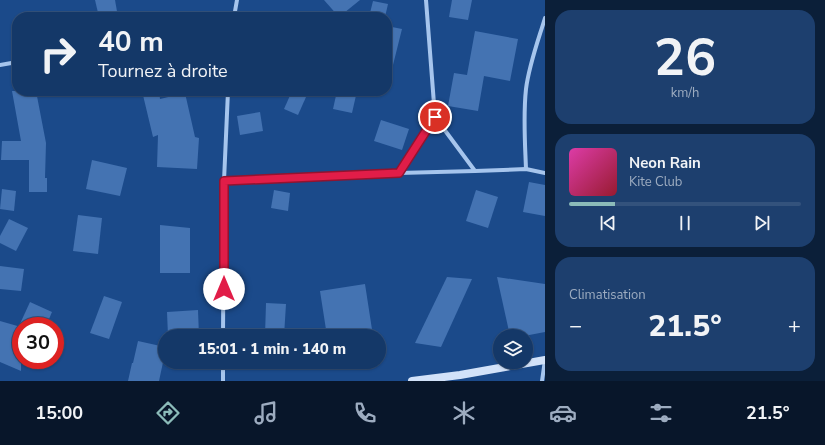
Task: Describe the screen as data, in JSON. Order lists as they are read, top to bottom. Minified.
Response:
{"page":{"tile":[["26","km/h"],"Climatisation"],"turn":["40 m","Tournez à droite"],"song":["Neon Rain","Kite Club"],"heat":["−","21.5°","+"],"limit":"30","trip":"15:01 · 1 min · 140 m","tabs":["15:00","21.5°"]}}
